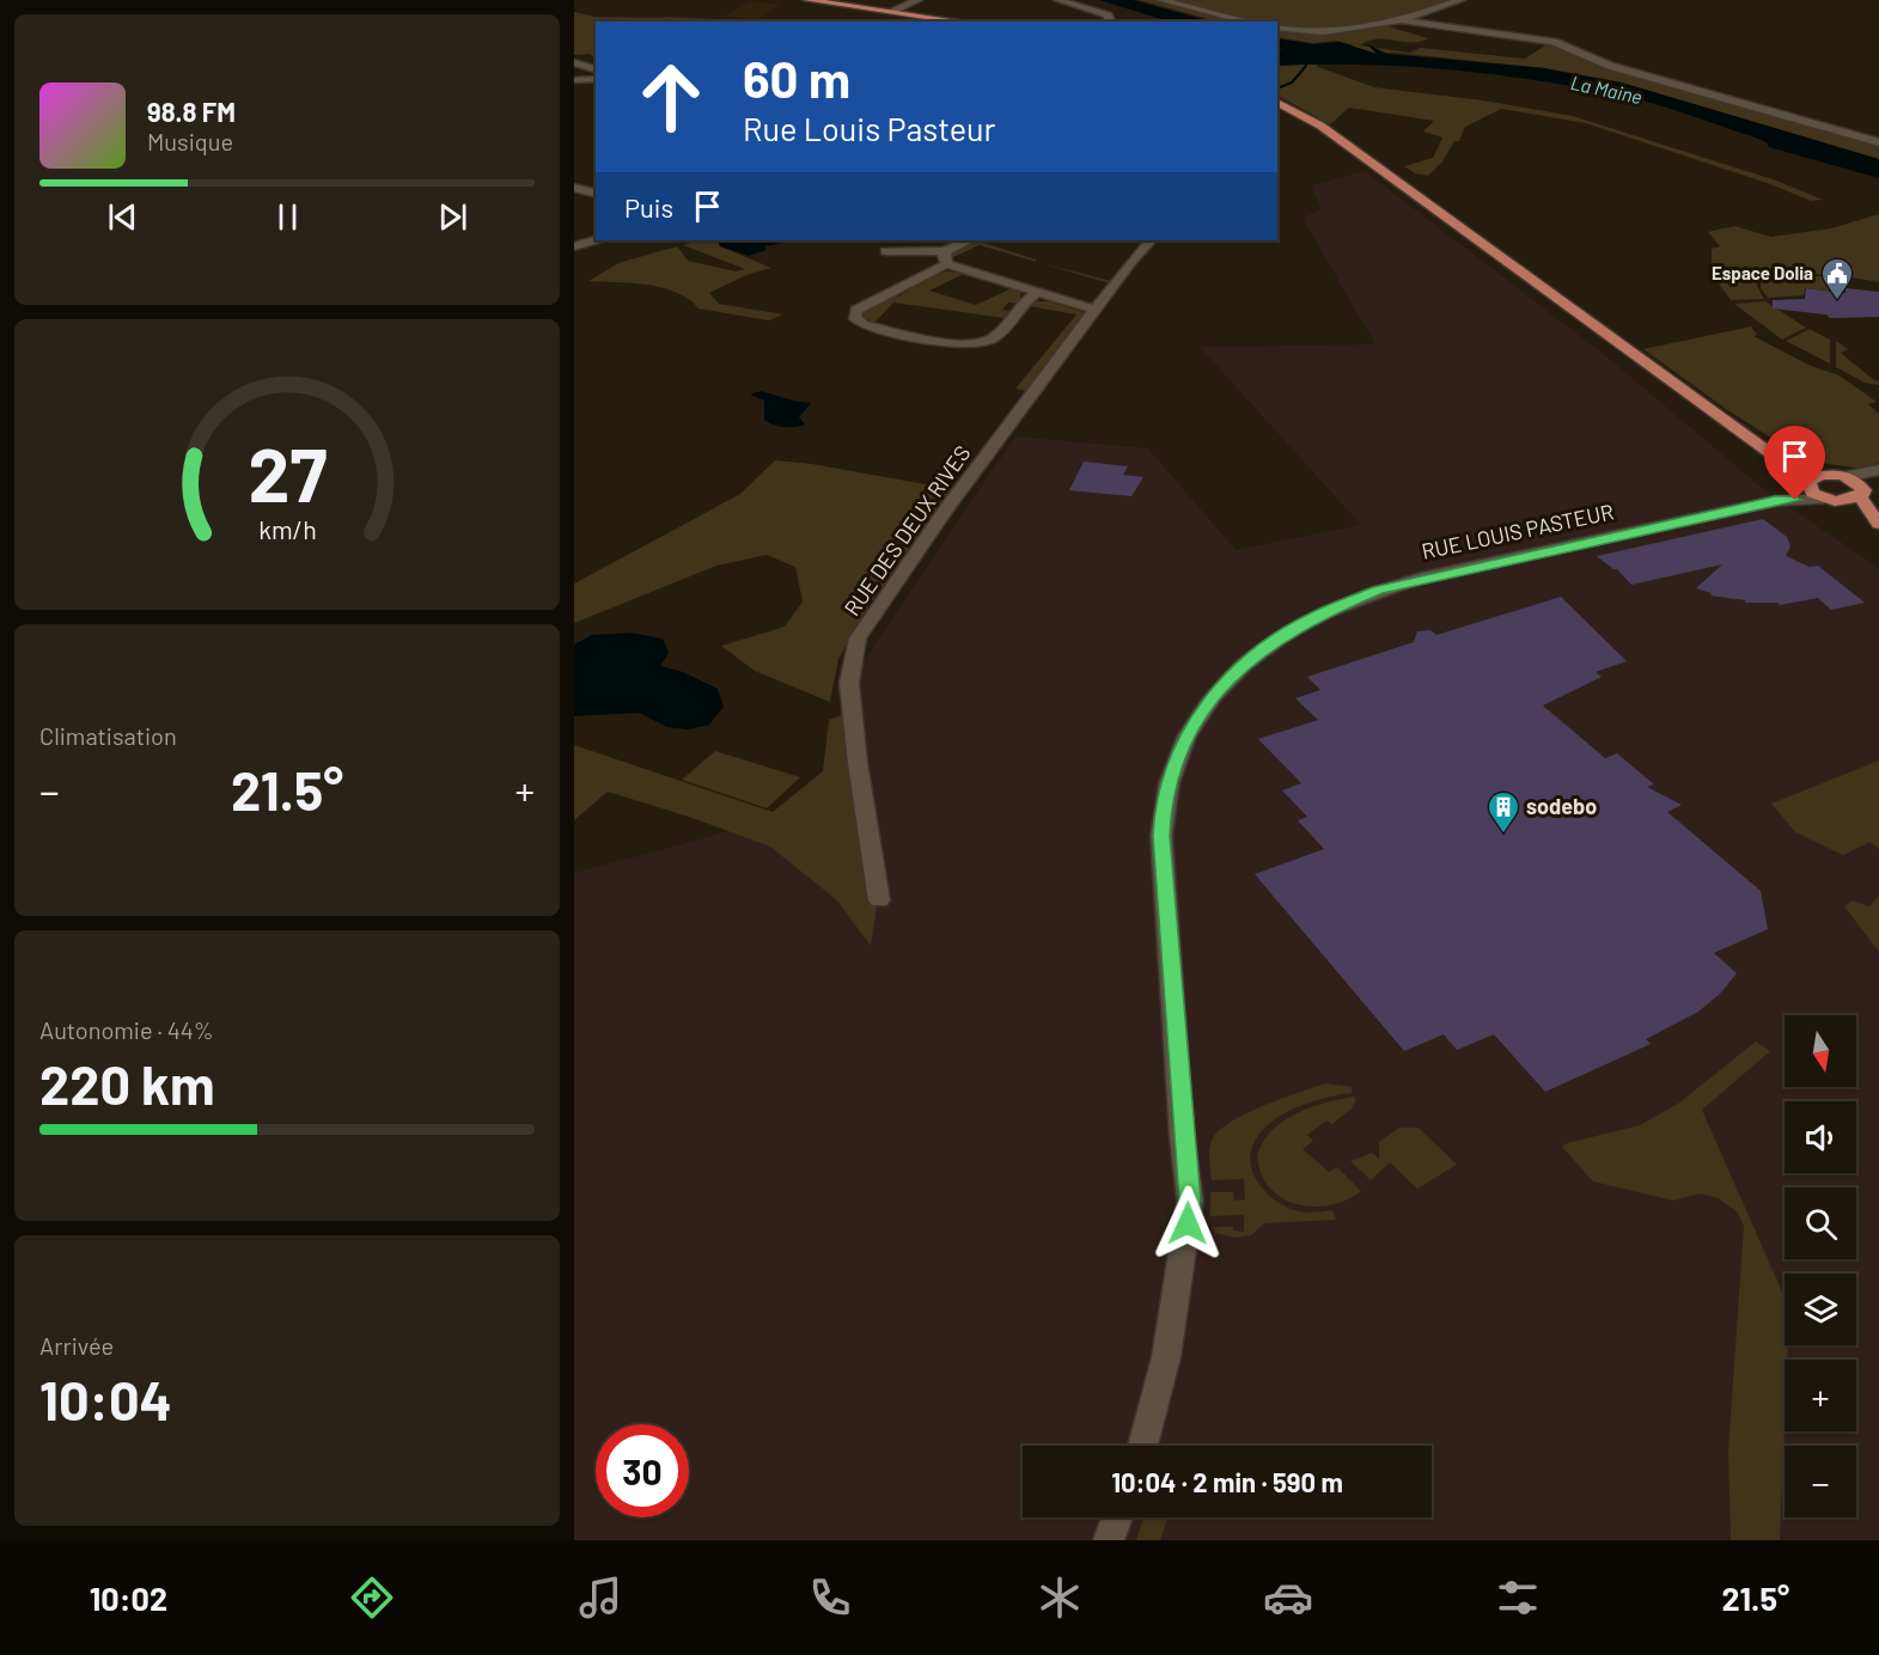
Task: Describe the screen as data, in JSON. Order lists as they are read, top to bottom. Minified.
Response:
{"streets":{"street":["RUE DES DEUX RIVES","RUE LOUIS PASTEUR"]},"water":["La Maine"],"places":{"public building":["Espace Dolia"],"building":["sodebo"]},"north":"bottom","page":{"turn":["60 m","Rue Louis Pasteur"],"song":["98.8 FM","Musique"],"then":"Puis","tile":["Climatisation",["Autonomie · 44%","220 km"],["Arrivée","10:04"]],"heat":["−","21.5°","+"],"map_buttons":["+","−"],"limit":"30","trip":"10:04 · 2 min · 590 m","tabs":["10:02","21.5°"],"gauge":["27","km/h"]}}
